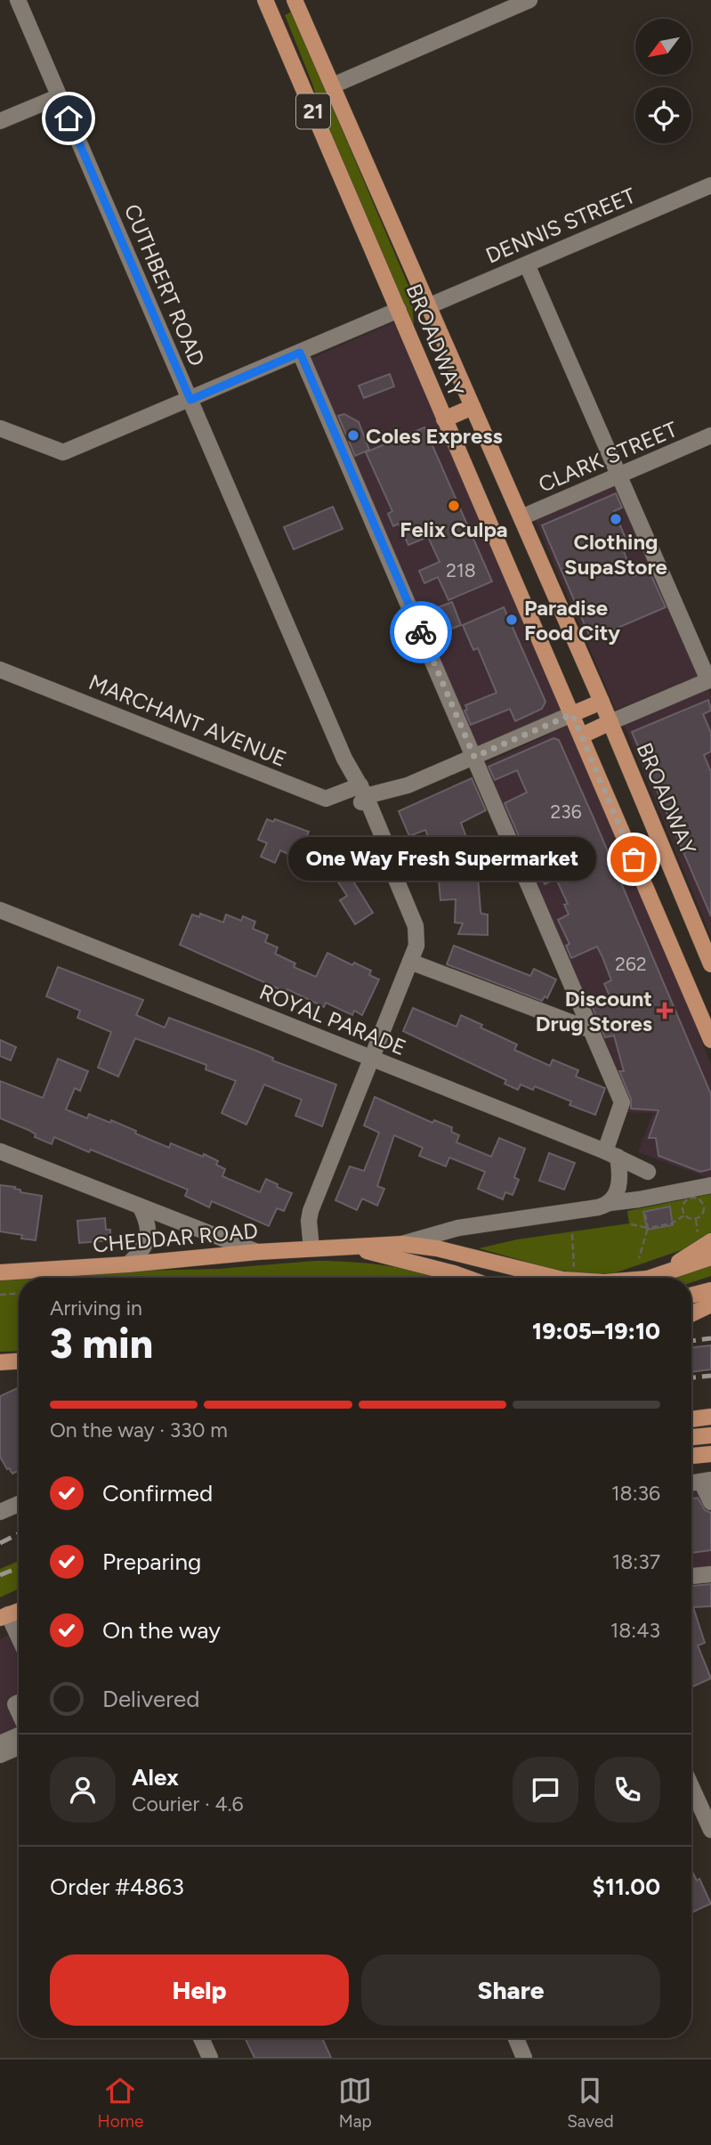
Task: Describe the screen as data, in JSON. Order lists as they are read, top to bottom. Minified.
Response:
{"streets":{"main road":["21","BROADWAY","CHEDDAR ROAD"],"street":["DENNIS STREET","CUTHBERT ROAD","CLARK STREET","MARCHANT AVENUE","ROYAL PARADE"]},"crossings":[["DENNIS STREET","BROADWAY"],["CUTHBERT ROAD","MARCHANT AVENUE"],["CUTHBERT ROAD","ROYAL PARADE"],["CUTHBERT ROAD","CHEDDAR ROAD"],["BROADWAY","CLARK STREET"],["BROADWAY","MARCHANT AVENUE"]],"places":{"other":["Coles Express","Felix Culpa","Clothing SupaStore","Paradise Food City","One Way Fresh Supermarket"],"health":["Discount Drug Stores"]},"house_numbers":["218","236","262"],"north":"bottom left","page":{"bubble":"One Way Fresh Supermarket","heading":["3 min","Arriving in","19:05–19:10"],"panel":["Alex","Courier · 4.6","Order #4863","$11.00"],"bar":"On the way · 330 m","list":[["Confirmed","18:36"],["Preparing","18:37"],["On the way","18:43"],"Delivered"],"buttons":["Help","Share"],"tabs":["Home","Map","Saved"]}}
